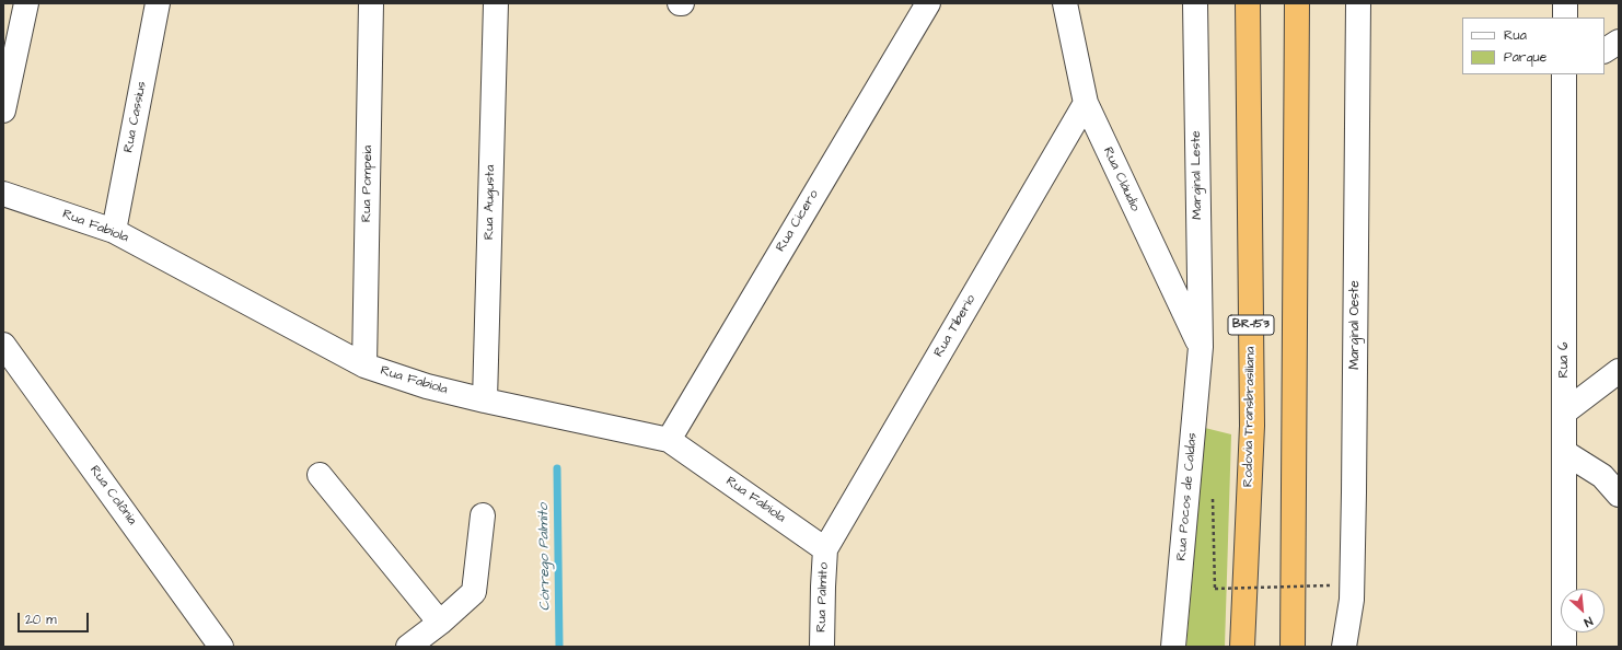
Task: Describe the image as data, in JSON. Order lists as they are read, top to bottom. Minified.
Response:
{"streets":{"highway":["BR-153","Rodovia Transbrasiliana"],"street":["Rua Cassius","Marginal Leste","Rua Cláudio","Rua Pompeia","Rua Augusta","Rua Cicero","Rua Fabiola","Marginal Oeste","Rua Tiberio","Rua 6","Rua Colônia","Rua Pocos de Caldas","Rua Palmito"]},"crossings":[["Rua Cassius","Rua Fabiola"],["Marginal Leste","Rua Cláudio"],["Marginal Leste","Rua Pocos de Caldas"],["Rua Cláudio","Rua Tiberio"],["Rua Cláudio","Rua Pocos de Caldas"],["Rua Pompeia","Rua Fabiola"],["Rua Augusta","Rua Fabiola"],["Rua Cicero","Rua Fabiola"],["Rua Fabiola","Rua Tiberio"],["Rua Fabiola","Rua Palmito"],["Rua Tiberio","Rua Palmito"]],"water":["Córrego Palmito"],"legend":["Rua","Parque"],"scale_bar":"20 m","north":"bottom right"}
